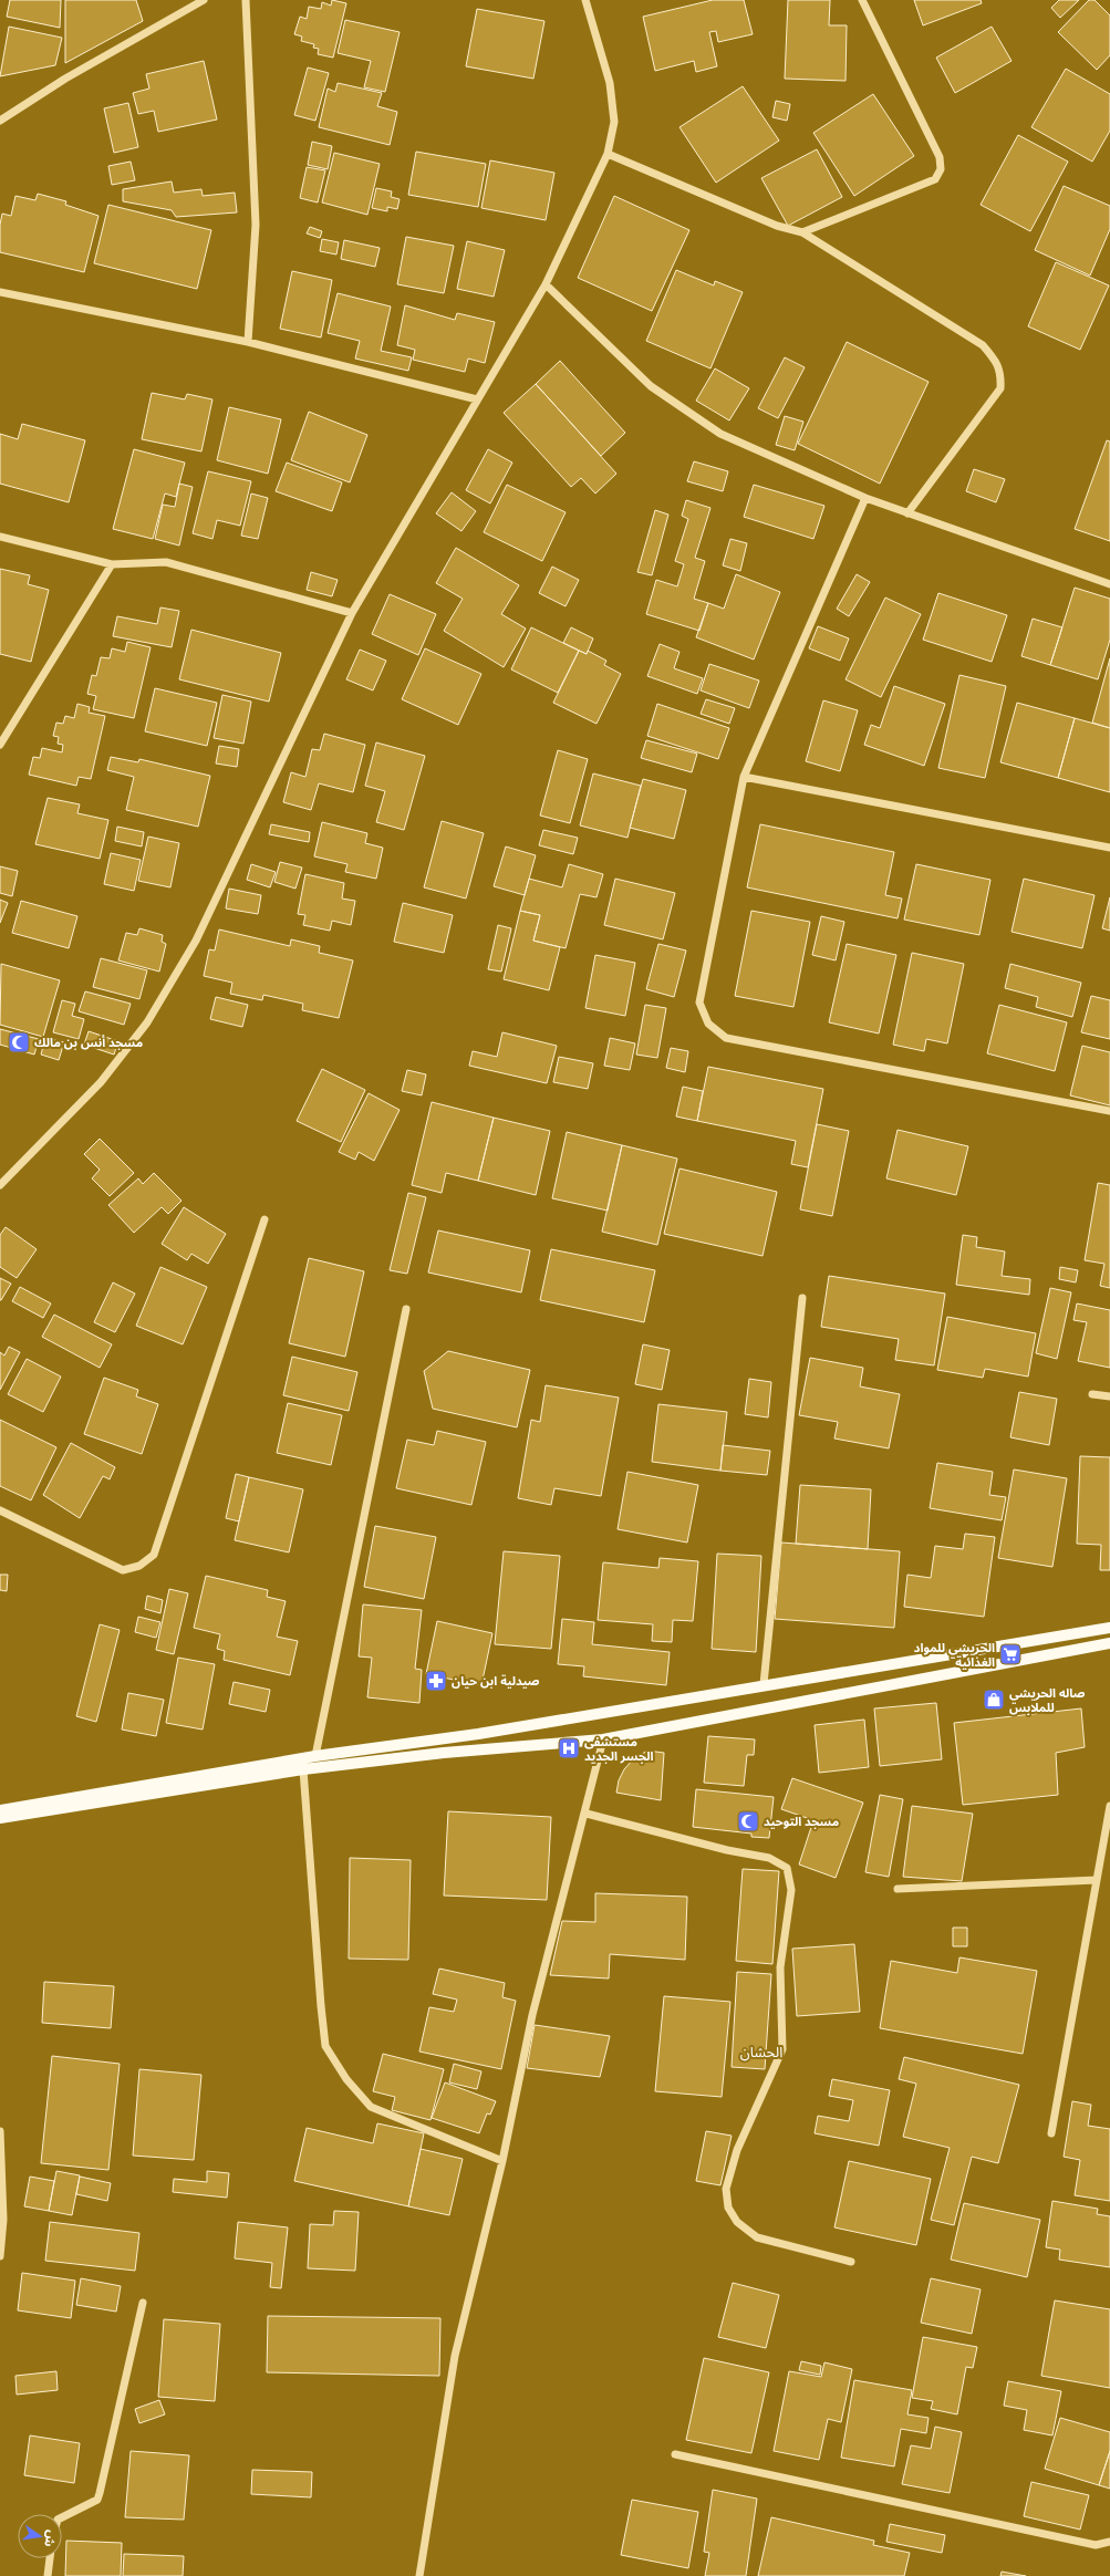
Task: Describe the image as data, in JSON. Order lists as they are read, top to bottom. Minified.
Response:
{"districts":["الحشان"],"places":{"mosque":["مسجد أنس بن مالك","مسجد التوحيد"],"supermarket":["الحريشي للمواد الغذائية"],"pharmacy":["صيدلية ابن حيان"],"shop":["صاله الحريشي للملابس"],"hospital":["مستشفى الجسر الجديد"]},"north":"right"}
